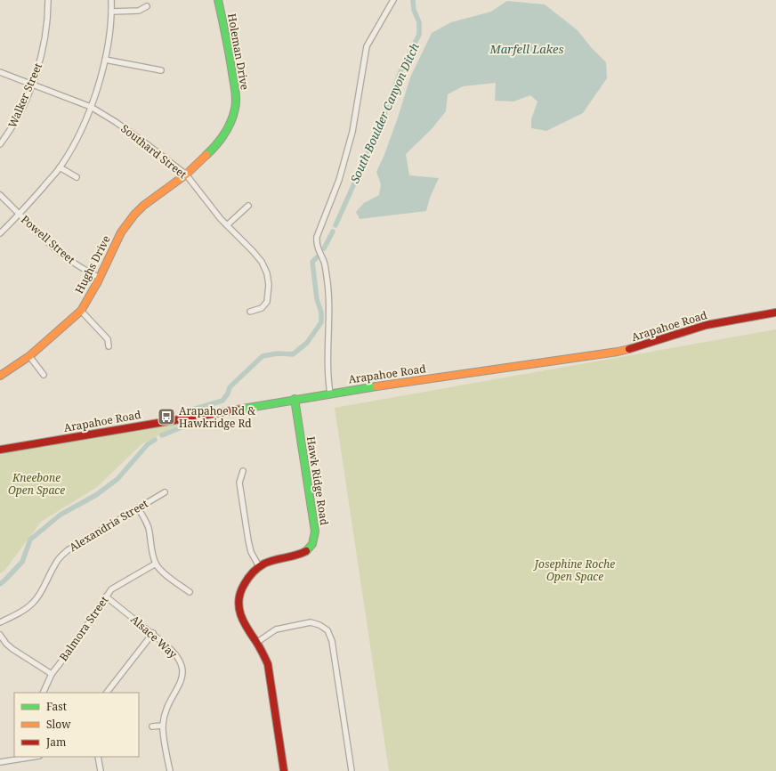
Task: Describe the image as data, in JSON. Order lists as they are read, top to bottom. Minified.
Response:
{"streets":{"street":["Holeman Drive","Walker Street","Southard Street","Powell Street","Hughs Drive","Arapahoe Road","Hawk Ridge Road","Alexandria Street","Balmora Street","Alsace Way"]},"crossings":[["Holeman Drive","Southard Street"],["Holeman Drive","Hughs Drive"],["Walker Street","Southard Street"],["Southard Street","Hughs Drive"],["Powell Street","Hughs Drive"],["Arapahoe Road","Hawk Ridge Road"],["Balmora Street","Alsace Way"]],"water":["Marfell Lakes","South Boulder Canyon Ditch"],"parks":["Kneebone Open Space","Josephine Roche Open Space"],"places":{"bus stop":["Arapahoe Rd & Hawkridge Rd"]},"legend":["Fast","Slow","Jam"]}
